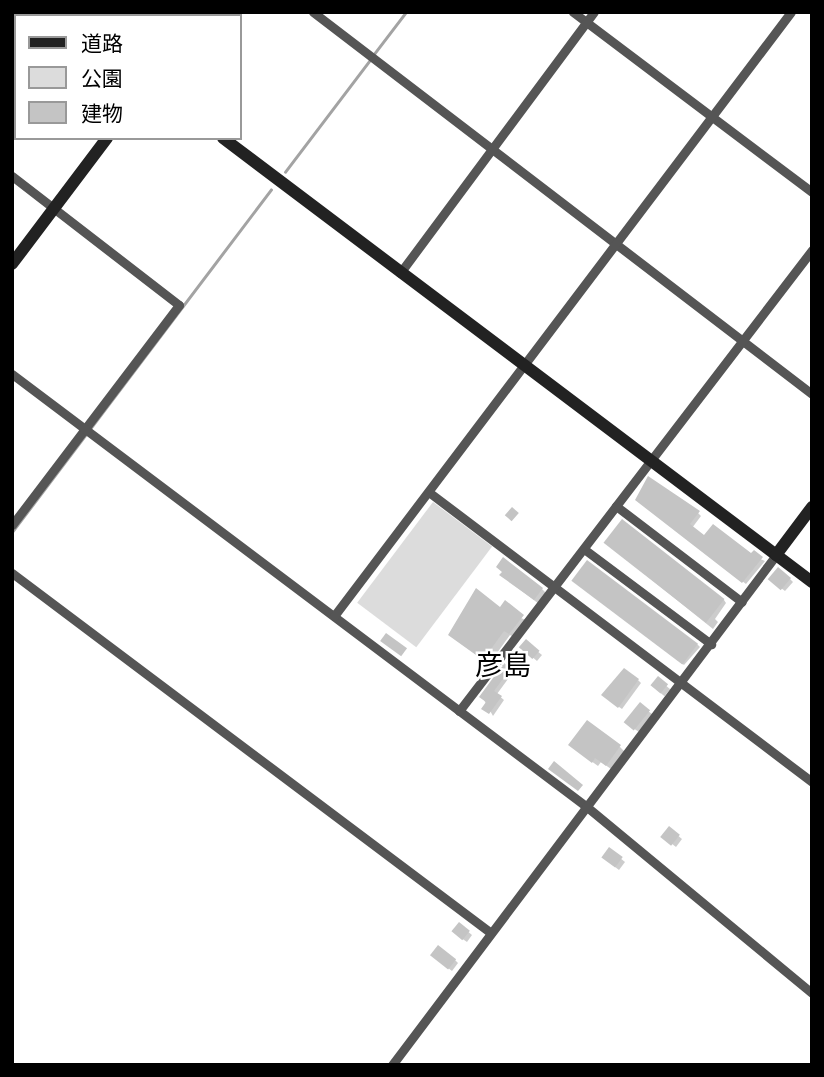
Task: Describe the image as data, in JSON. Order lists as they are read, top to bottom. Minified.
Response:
{"districts":["彦島"],"legend":["道路","公園","建物"]}
